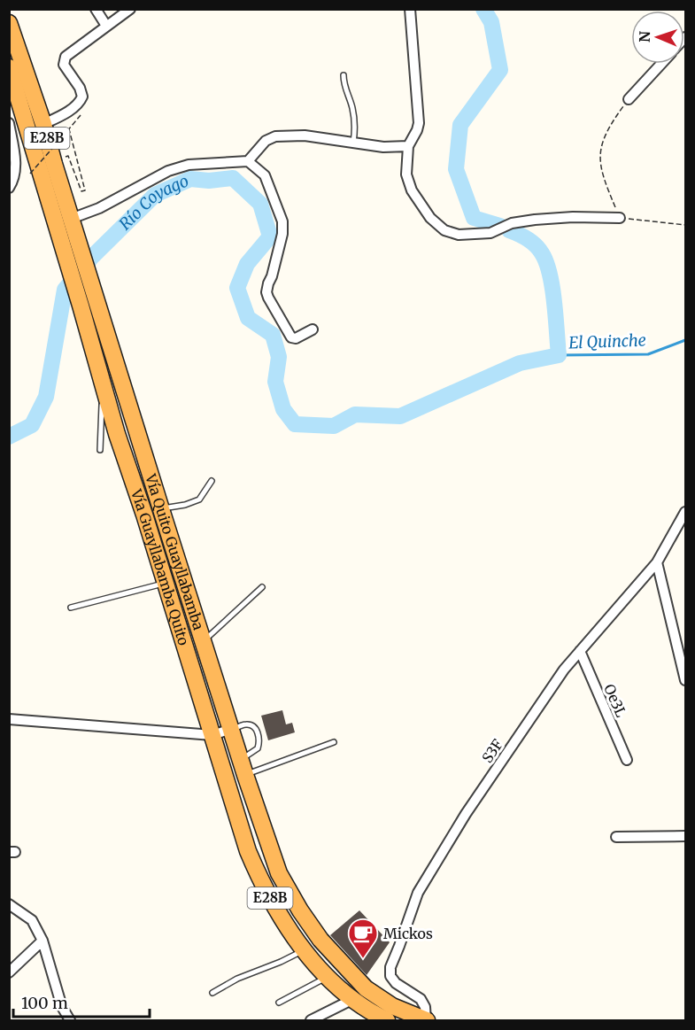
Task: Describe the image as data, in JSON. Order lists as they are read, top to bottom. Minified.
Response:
{"streets":{"highway":["E28B","Vía Quito Guayllabamba","Vía Guayllabamba Quito"],"street":["Oe3L","S3F"]},"crossings":[["Vía Quito Guayllabamba","S3F"],["Oe3L","S3F"]],"water":["Río Coyago","El Quinche"],"places":{"cafe":["Mickos"]},"scale_bar":"100 m","north":"left"}
